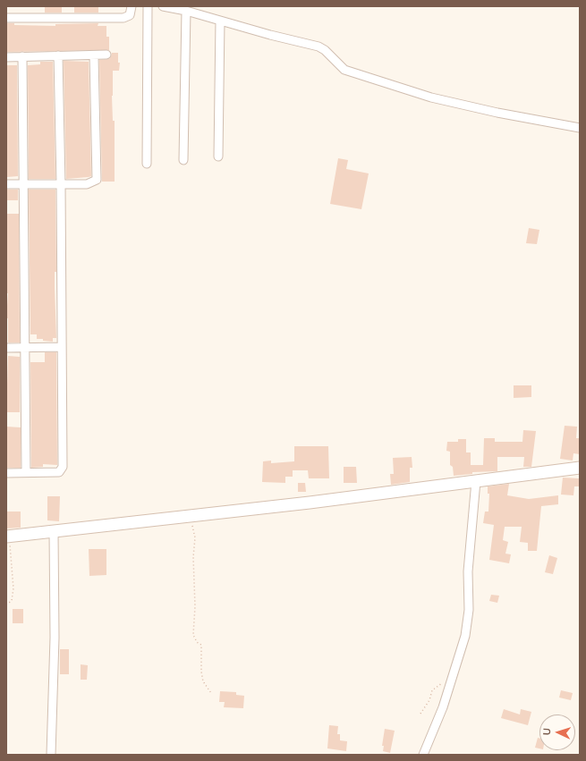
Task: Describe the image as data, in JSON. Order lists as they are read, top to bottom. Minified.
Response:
{"north":"left"}
